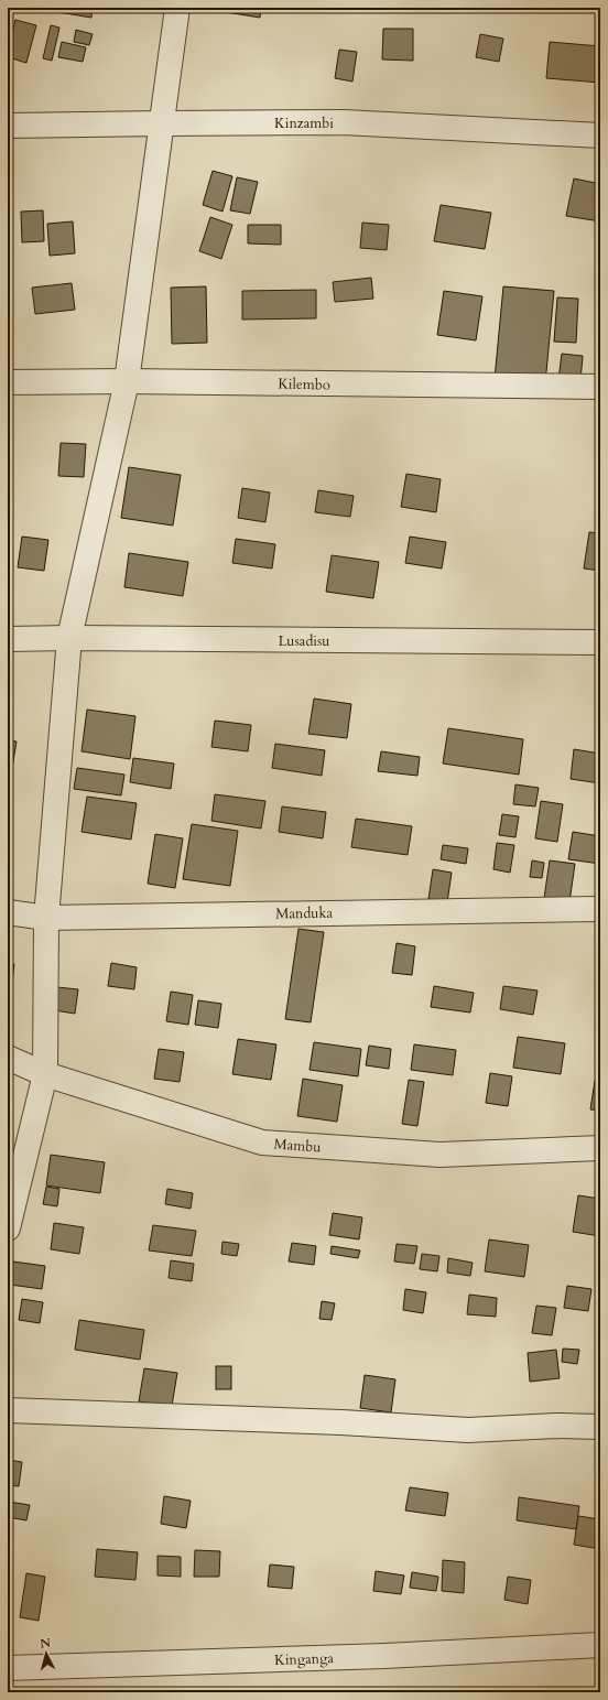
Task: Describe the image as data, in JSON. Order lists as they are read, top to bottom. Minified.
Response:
{"streets":{"street":["Kinzambi","Kilembo","Lusadisu","Manduka","Mambu","Kinganga"]},"north":"top"}
